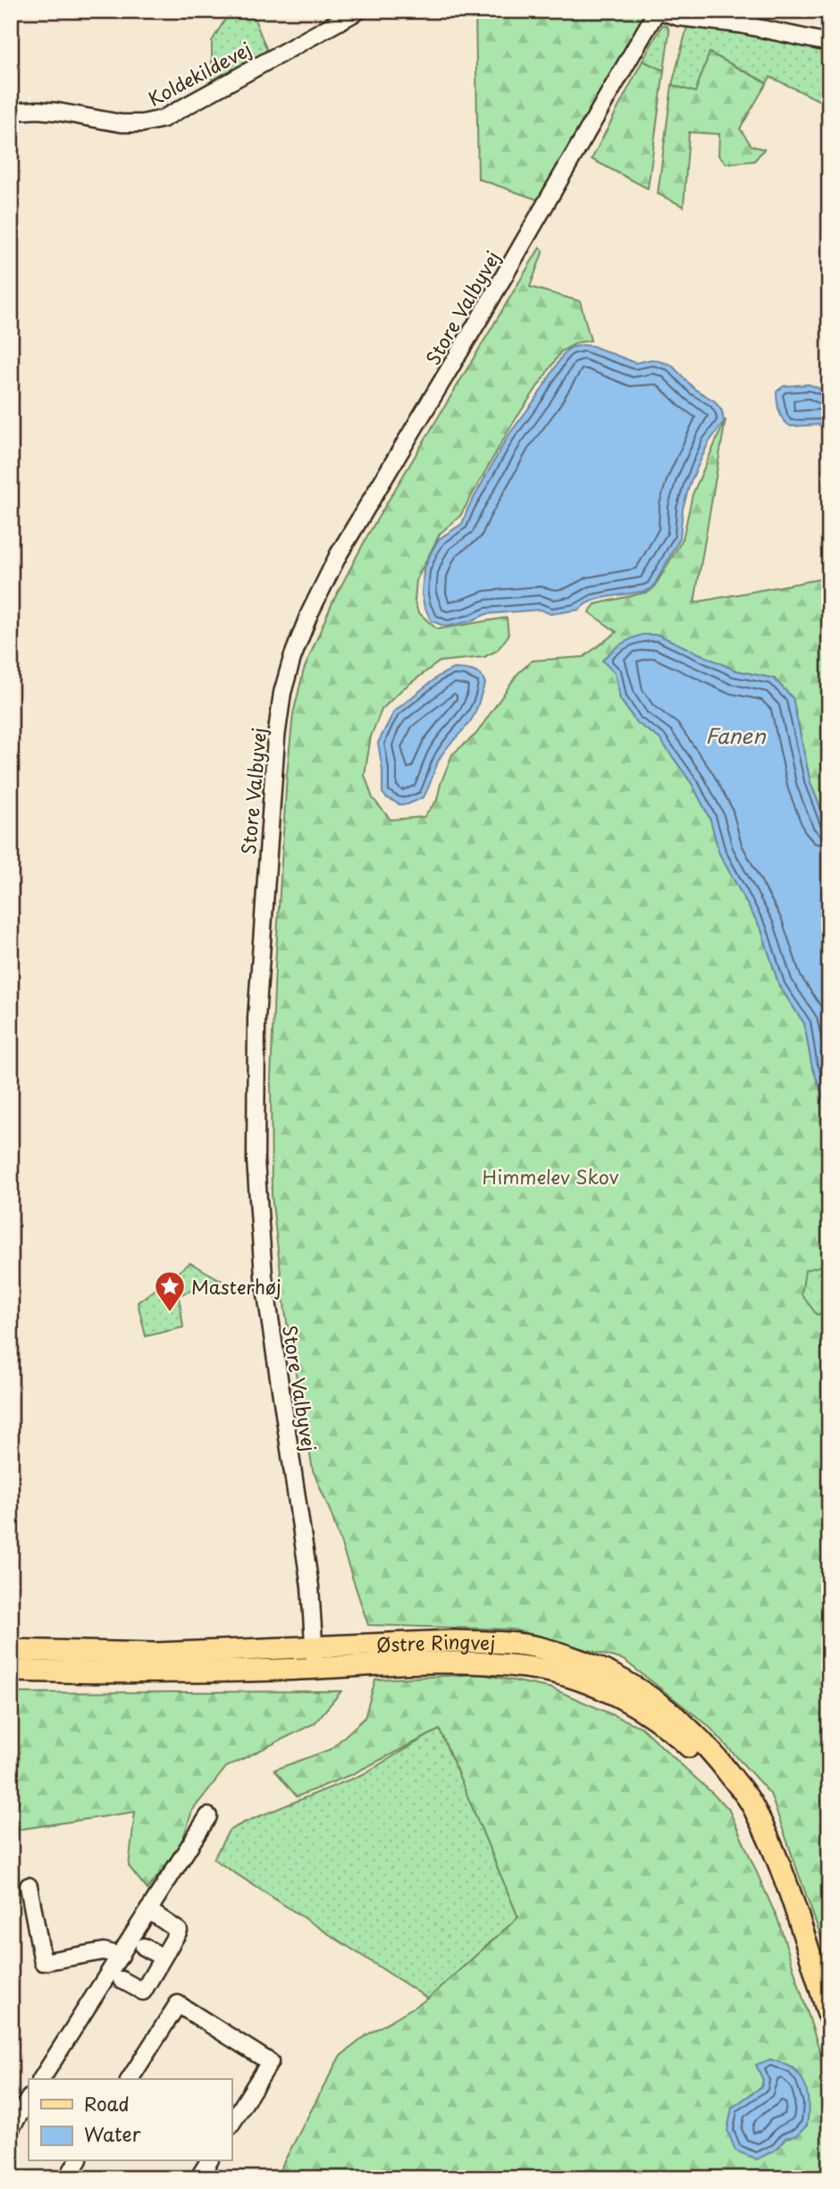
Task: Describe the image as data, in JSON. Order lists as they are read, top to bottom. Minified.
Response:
{"streets":{"main road":["Østre Ringvej"],"street":["Koldekildevej","Store Valbyvej"]},"crossings":[["Store Valbyvej","Østre Ringvej"]],"water":["Fanen"],"parks":["Himmelev Skov"],"places":{"place":["Masterhøj"]},"legend":["Road","Water"]}
